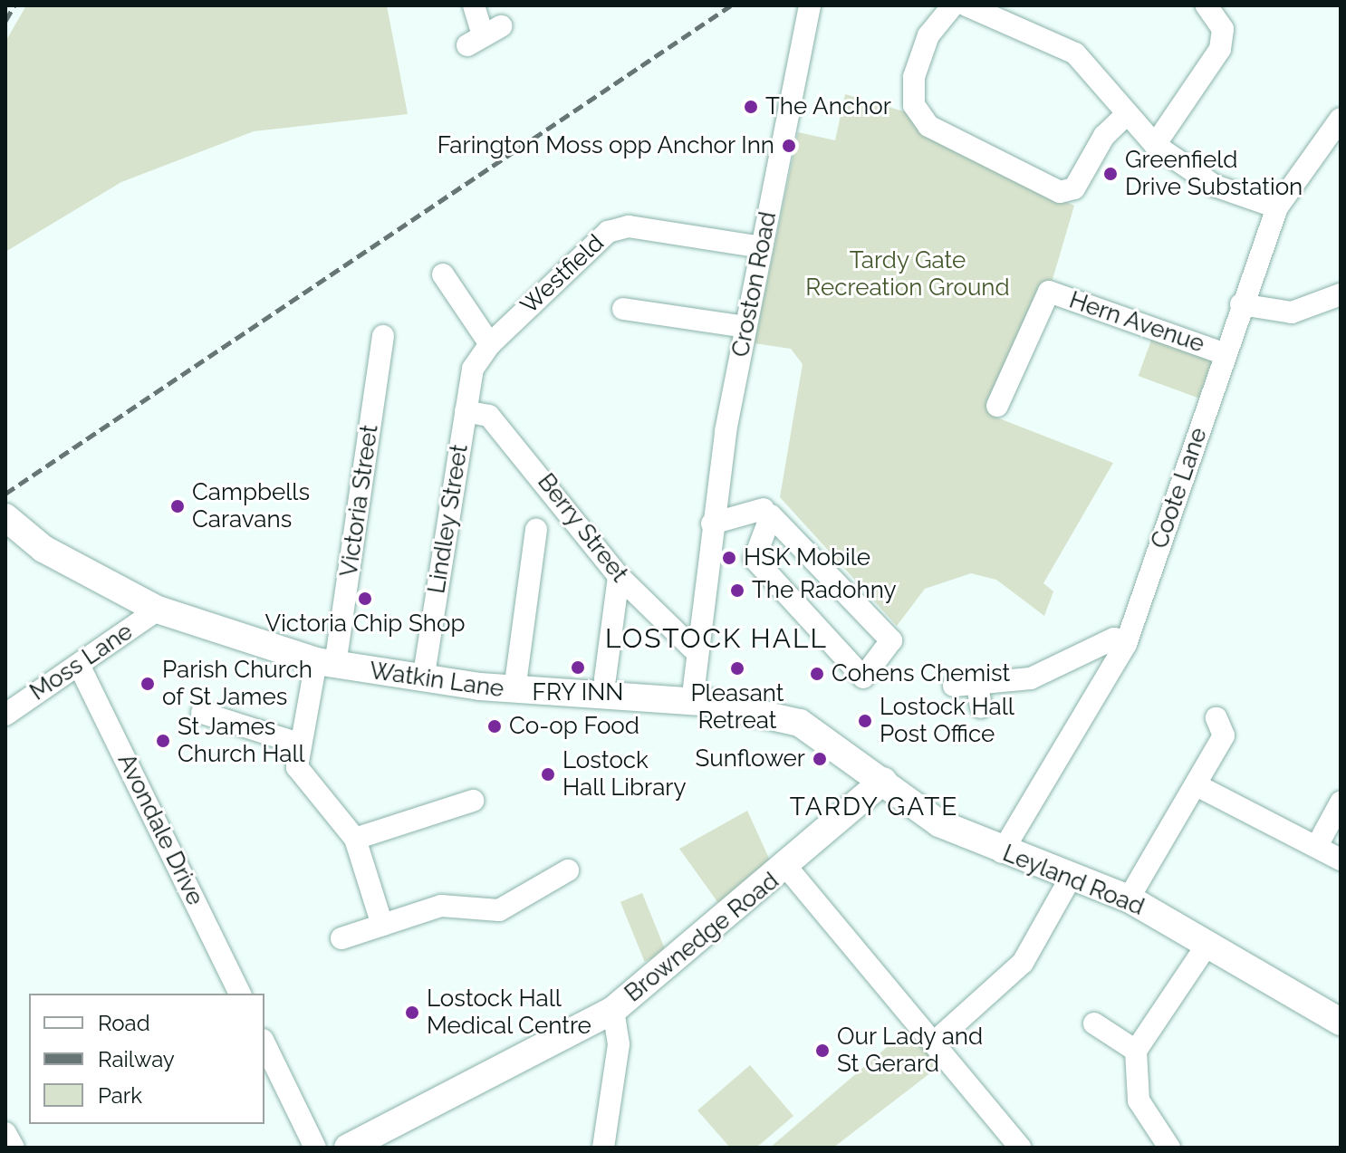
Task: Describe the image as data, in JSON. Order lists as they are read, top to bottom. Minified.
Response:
{"streets":{"main road":["Watkin Lane","Leyland Road","Brownedge Road"],"street":["Westfield","Croston Road","Hern Avenue","Coote Lane","Victoria Street","Lindley Street","Berry Street","Moss Lane","Avondale Drive"]},"crossings":[["Westfield","Croston Road"],["Westfield","Lindley Street"],["Croston Road","Berry Street"],["Croston Road","Watkin Lane"],["Hern Avenue","Coote Lane"],["Coote Lane","Leyland Road"],["Victoria Street","Watkin Lane"],["Lindley Street","Berry Street"],["Moss Lane","Watkin Lane"],["Moss Lane","Avondale Drive"],["Watkin Lane","Leyland Road"],["Watkin Lane","Brownedge Road"],["Leyland Road","Brownedge Road"]],"districts":["LOSTOCK HALL","TARDY GATE"],"parks":["Tardy Gate Recreation Ground"],"places":["The Anchor","Farington Moss opp Anchor Inn","Greenfield Drive Substation","Campbells Caravans","HSK Mobile","The Radohny","Victoria Chip Shop","FRY INN","Pleasant Retreat","Cohens Chemist","Parish Church of St James","Lostock Hall Post Office","Co-op Food","St James Church Hall","Sunflower","Lostock Hall Library","Lostock Hall Medical Centre","Our Lady and St Gerard"],"legend":["Road","Railway","Park"]}
